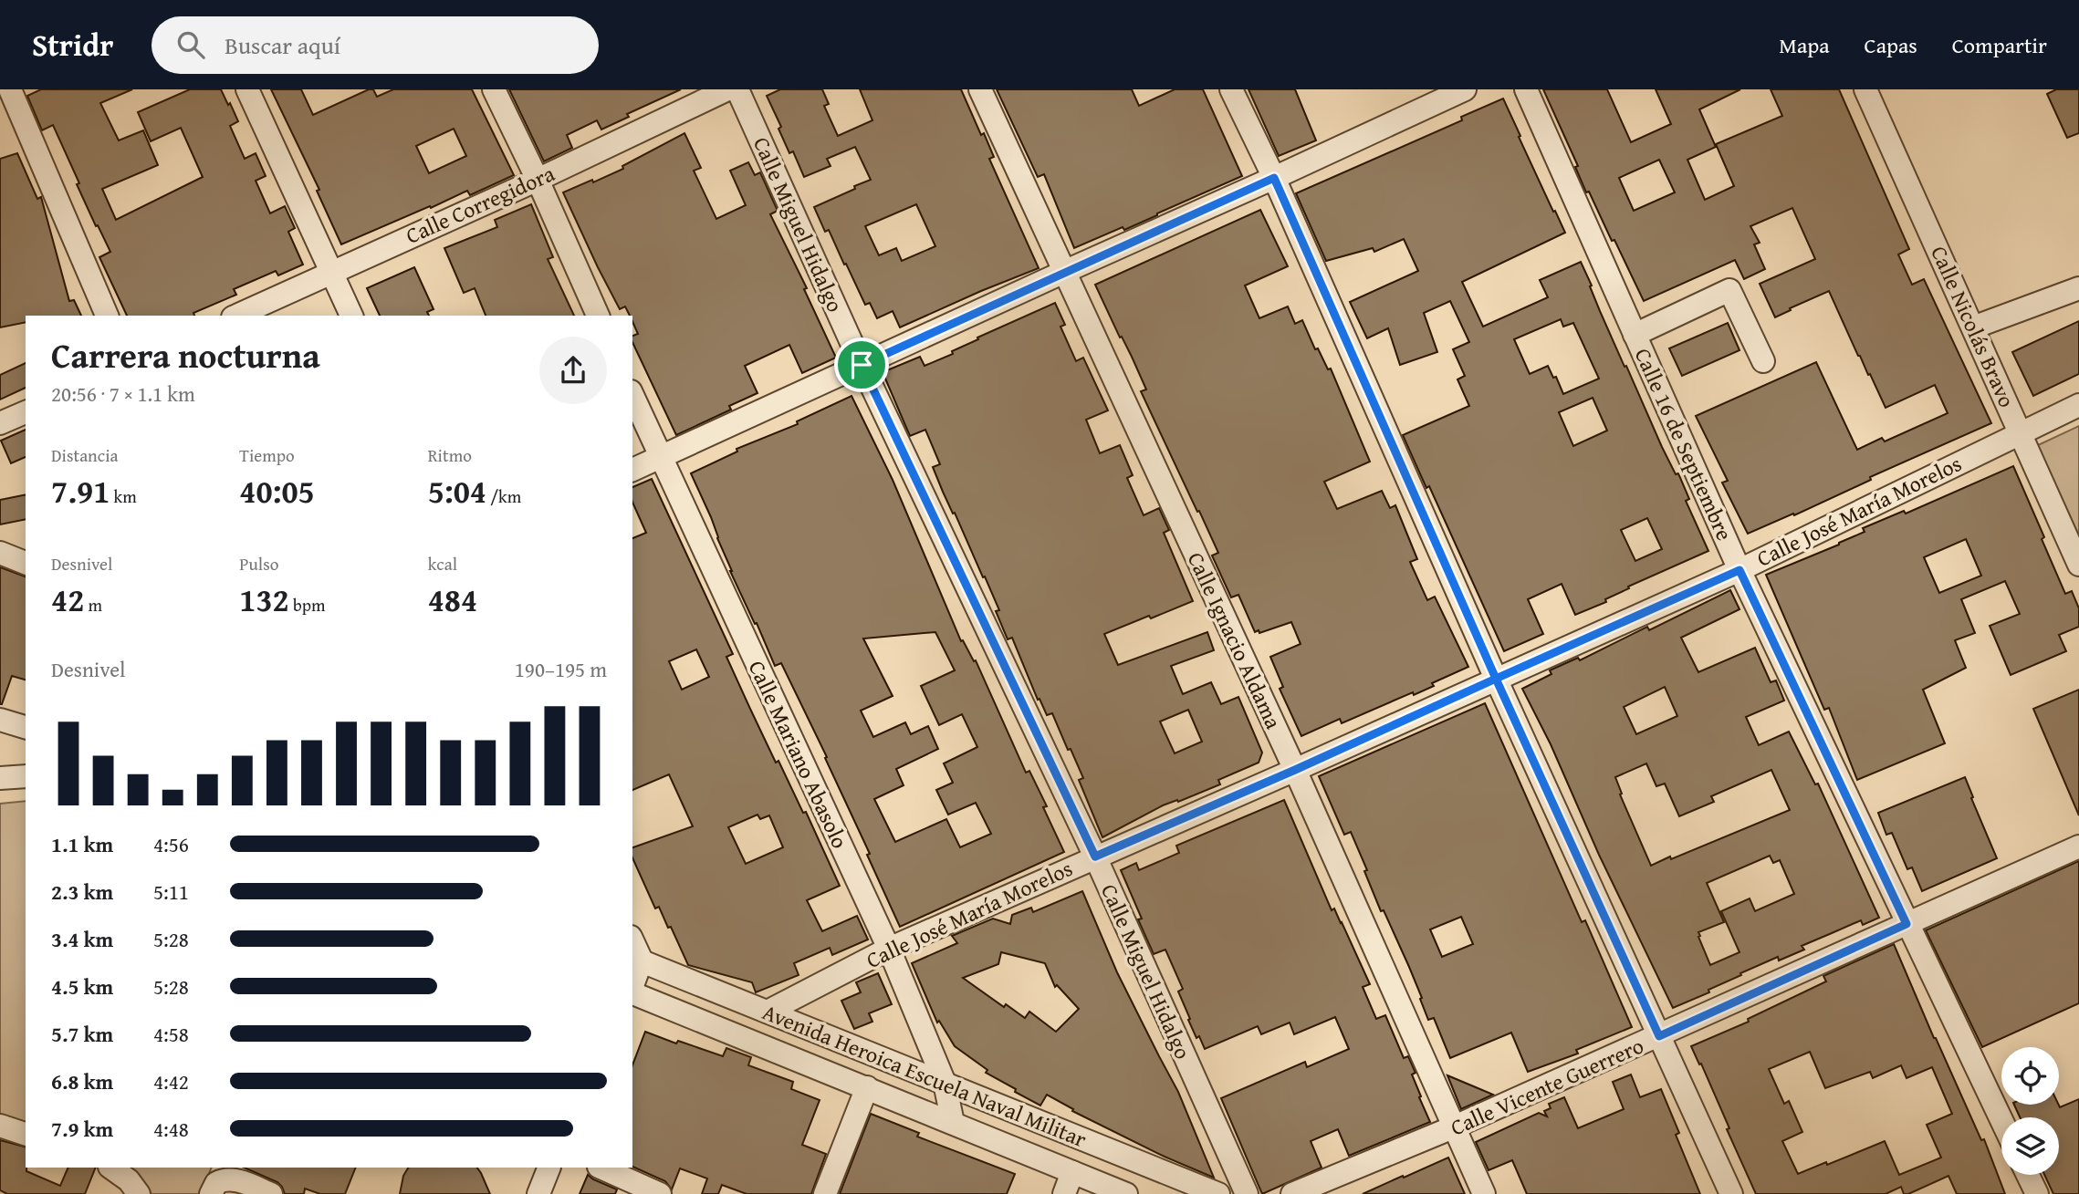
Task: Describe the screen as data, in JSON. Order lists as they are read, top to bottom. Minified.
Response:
{"streets":{"street":["Calle Corregidora","Calle Miguel Hidalgo","Calle Nicolás Bravo","Calle 16 de Septiembre","Calle José María Morelos","Calle Ignacio Aldama","Calle Mariano Abasolo","Avenida Heroica Escuela Naval Militar","Calle Vicente Guerrero"]},"crossings":[["Calle Miguel Hidalgo","Calle José María Morelos"],["Calle Nicolás Bravo","Calle José María Morelos"],["Calle 16 de Septiembre","Calle José María Morelos"],["Calle 16 de Septiembre","Calle Vicente Guerrero"],["Calle José María Morelos","Calle Ignacio Aldama"],["Calle José María Morelos","Calle Mariano Abasolo"],["Calle José María Morelos","Avenida Heroica Escuela Naval Militar"],["Calle Ignacio Aldama","Calle Vicente Guerrero"],["Calle Mariano Abasolo","Avenida Heroica Escuela Naval Militar"]],"page":{"header":"Stridr","search":"Buscar aquí","nav":["Mapa","Capas","Compartir"],"heading":["Carrera nocturna","20:56 · 7 × 1.1 km"],"stats":[["Distancia","7.91 km"],["Tiempo","40:05"],["Ritmo","5:04 /km"],["Desnivel","42 m"],["Pulso","132 bpm"],["kcal","484"]],"chart":["Desnivel","190–195 m"],"list":[{"name":"1.1 km","note":"4:56"},{"name":"2.3 km","note":"5:11"},{"name":"3.4 km","note":"5:28"},{"name":"4.5 km","note":"5:28"},{"name":"5.7 km","note":"4:58"},{"name":"6.8 km","note":"4:42"},{"name":"7.9 km","note":"4:48"}]}}
